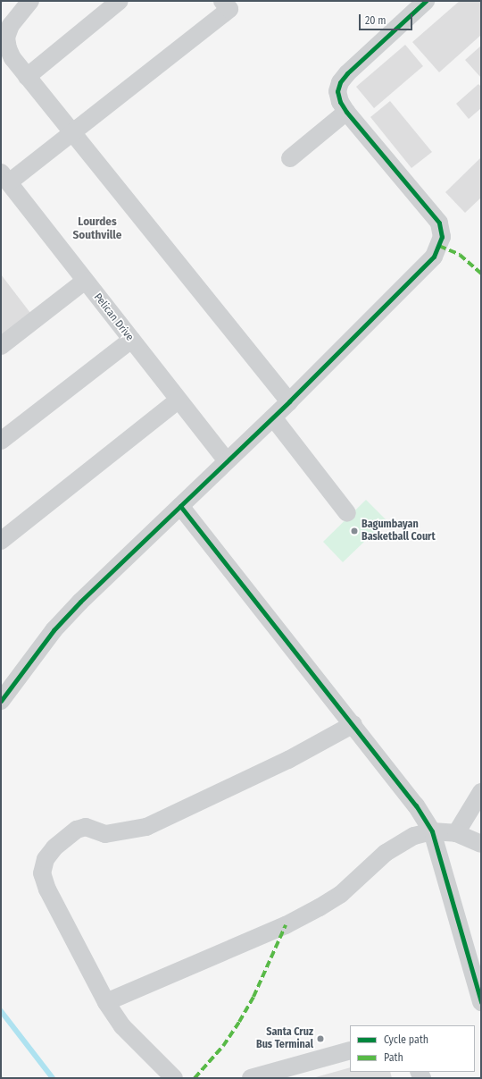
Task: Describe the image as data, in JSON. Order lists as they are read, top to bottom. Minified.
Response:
{"streets":{"street":["Pelican Drive"]},"districts":["Lourdes Southville"],"places":["Bagumbayan Basketball Court","Santa Cruz Bus Terminal"],"legend":["Cycle path","Path"],"scale_bar":"20 m"}
